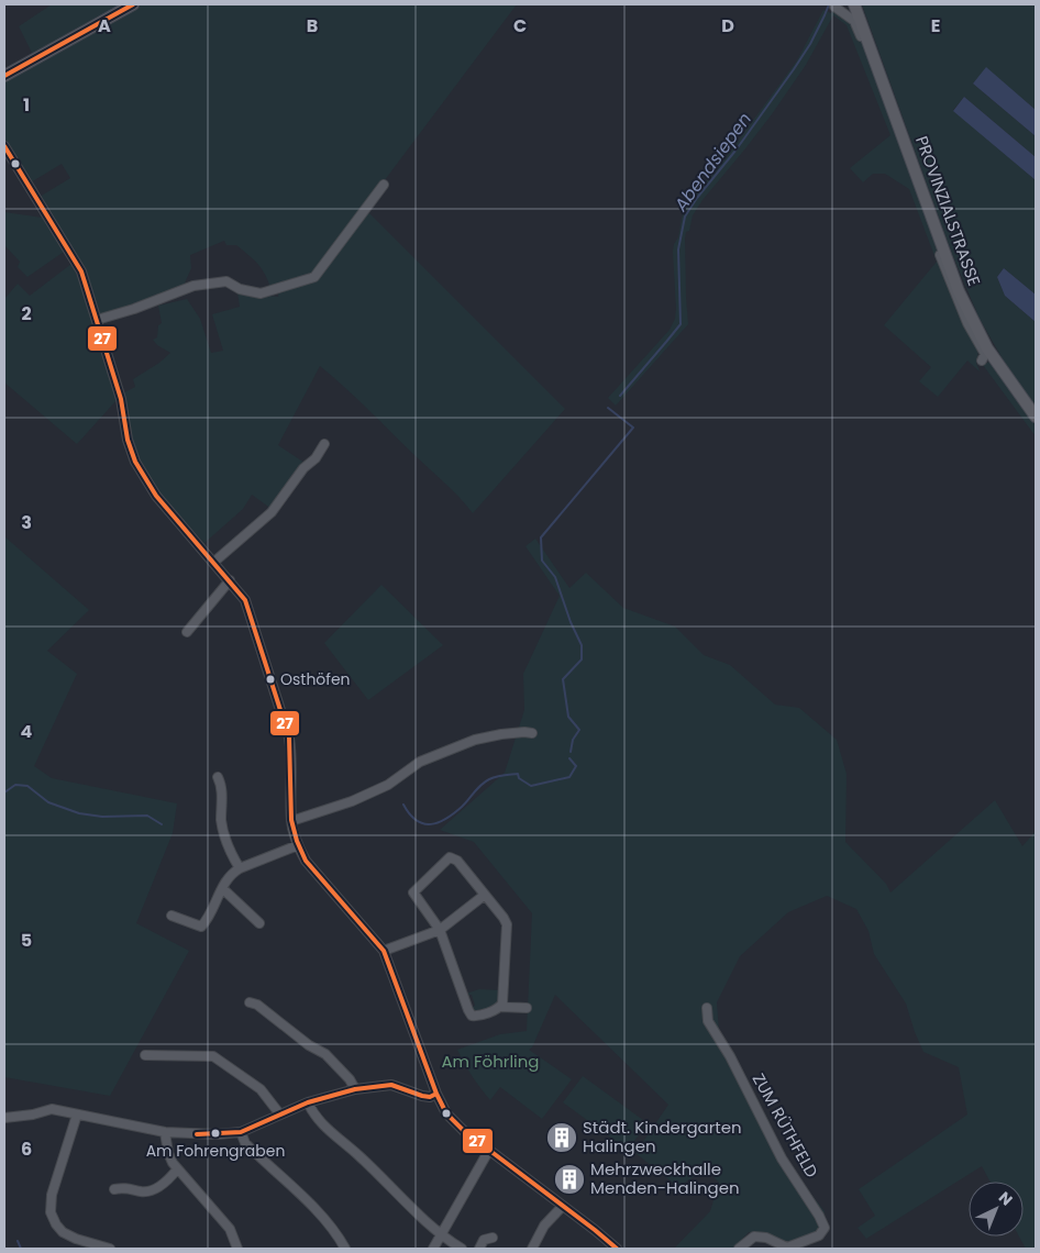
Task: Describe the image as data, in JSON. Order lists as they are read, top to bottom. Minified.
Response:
{"streets":{"main road":["PROVINZIALSTRASSE"],"street":["ZUM RÜTHFELD"]},"water":["Abendsiepen"],"parks":["Am Föhrling"],"places":{"other":["Osthöfen","Am Fohrengraben"],"building":["Städt. Kindergarten Halingen","Mehrzweckhalle Menden-Halingen"]},"lines":["transit line 27"],"north":"top right","grid":{"columns":["A","B","C","D","E"],"rows":["1","2","3","4","5","6"]}}
